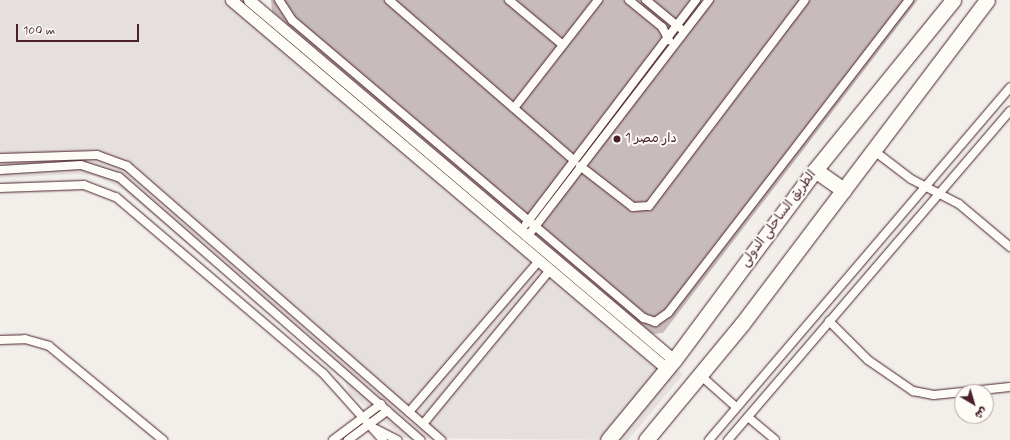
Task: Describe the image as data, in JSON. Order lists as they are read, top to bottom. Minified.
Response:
{"streets":{"highway":["الطريق الساحلى الدولى"]},"places":["دار مصر 1"],"scale_bar":"100 m","north":"bottom right"}
